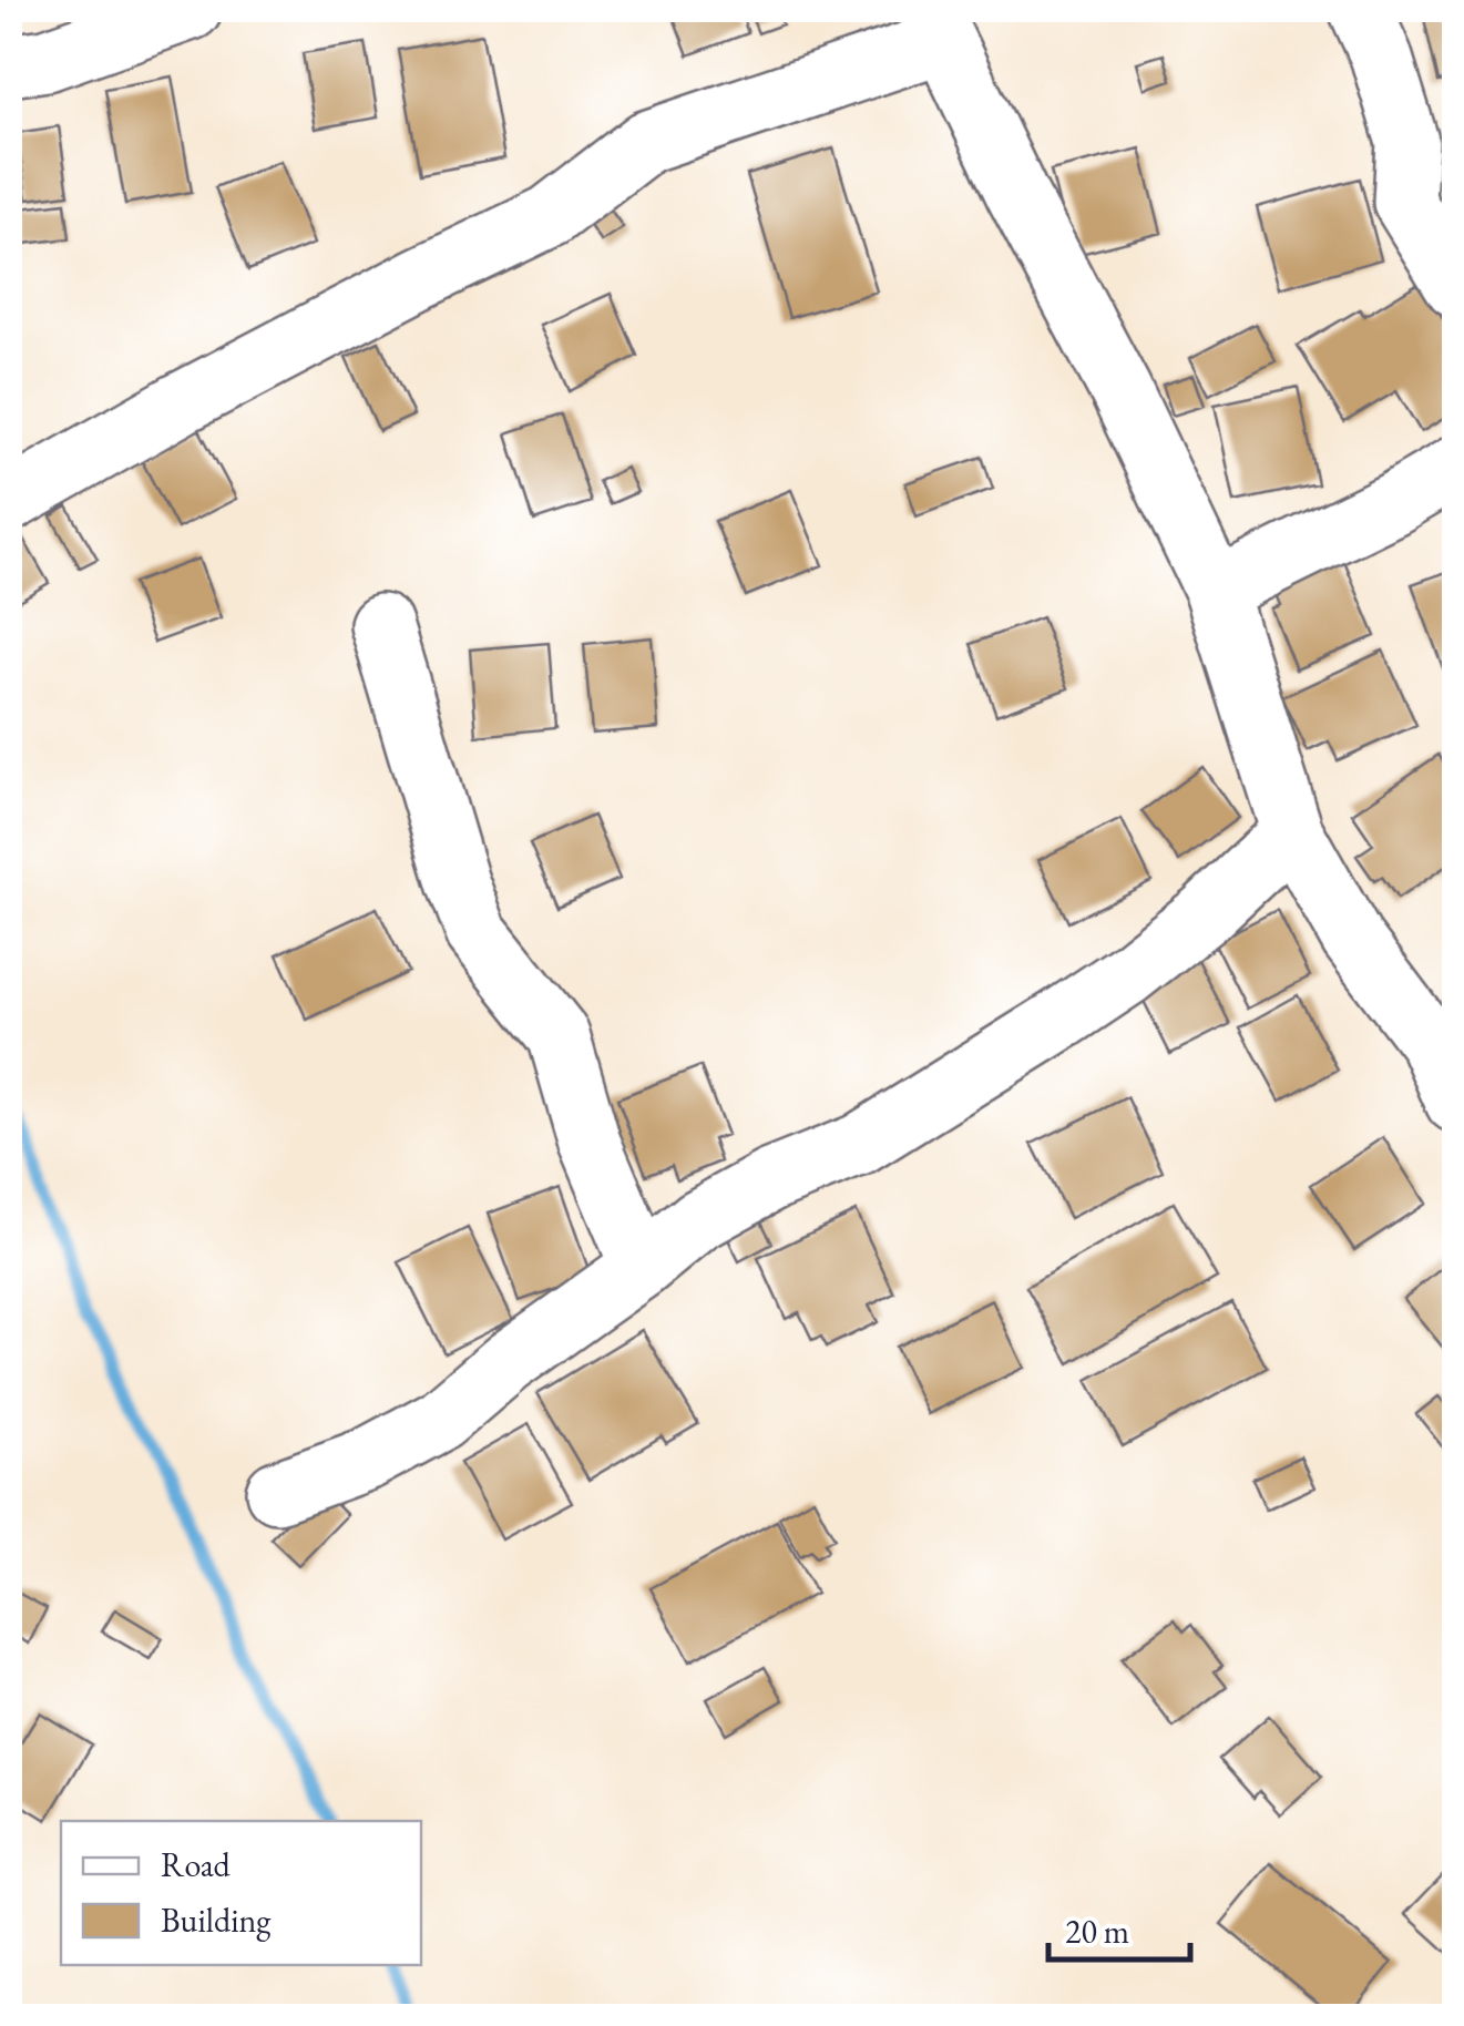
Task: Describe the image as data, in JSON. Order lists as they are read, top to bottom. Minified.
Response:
{"legend":["Road","Building"],"scale_bar":"20 m"}
